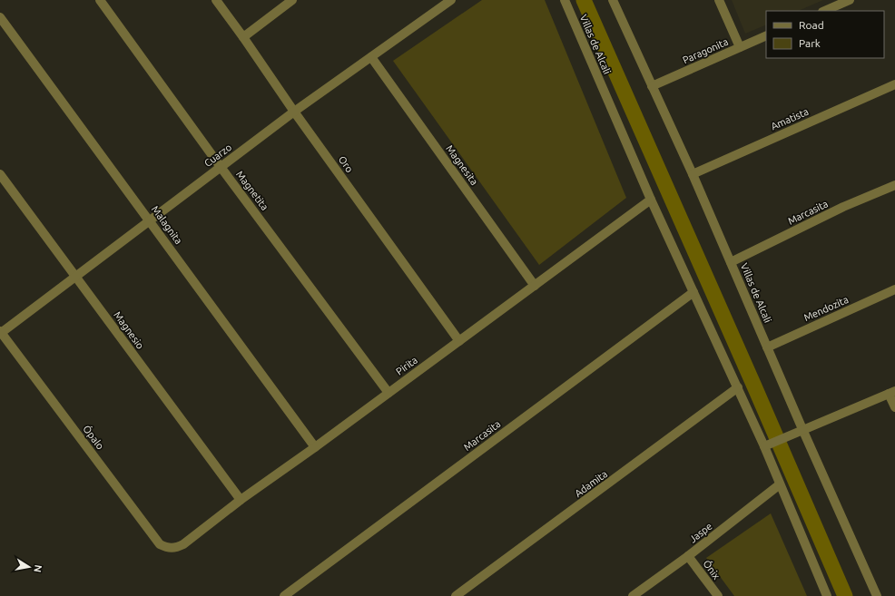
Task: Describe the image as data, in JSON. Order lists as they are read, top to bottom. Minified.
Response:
{"streets":{"street":["Villas de Alcali","Paragonita","Amatista","Cuarzo","Oro","Magnesita","Magnetita","Marcasita","Malagnita","Mendozita","Magnesio","Pirita","Ópalo","Adamita","Jaspe","Ónix"]},"crossings":[["Villas de Alcali","Paragonita"],["Villas de Alcali","Amatista"],["Villas de Alcali","Marcasita"],["Villas de Alcali","Mendozita"],["Villas de Alcali","Pirita"],["Villas de Alcali","Adamita"],["Villas de Alcali","Jaspe"],["Cuarzo","Oro"],["Cuarzo","Magnesita"],["Cuarzo","Magnetita"],["Cuarzo","Malagnita"],["Cuarzo","Magnesio"],["Cuarzo","Ópalo"],["Oro","Pirita"],["Magnesita","Pirita"],["Magnetita","Pirita"],["Malagnita","Pirita"],["Magnesio","Pirita"],["Pirita","Ópalo"],["Jaspe","Ónix"]],"legend":["Road","Park"],"north":"right"}
